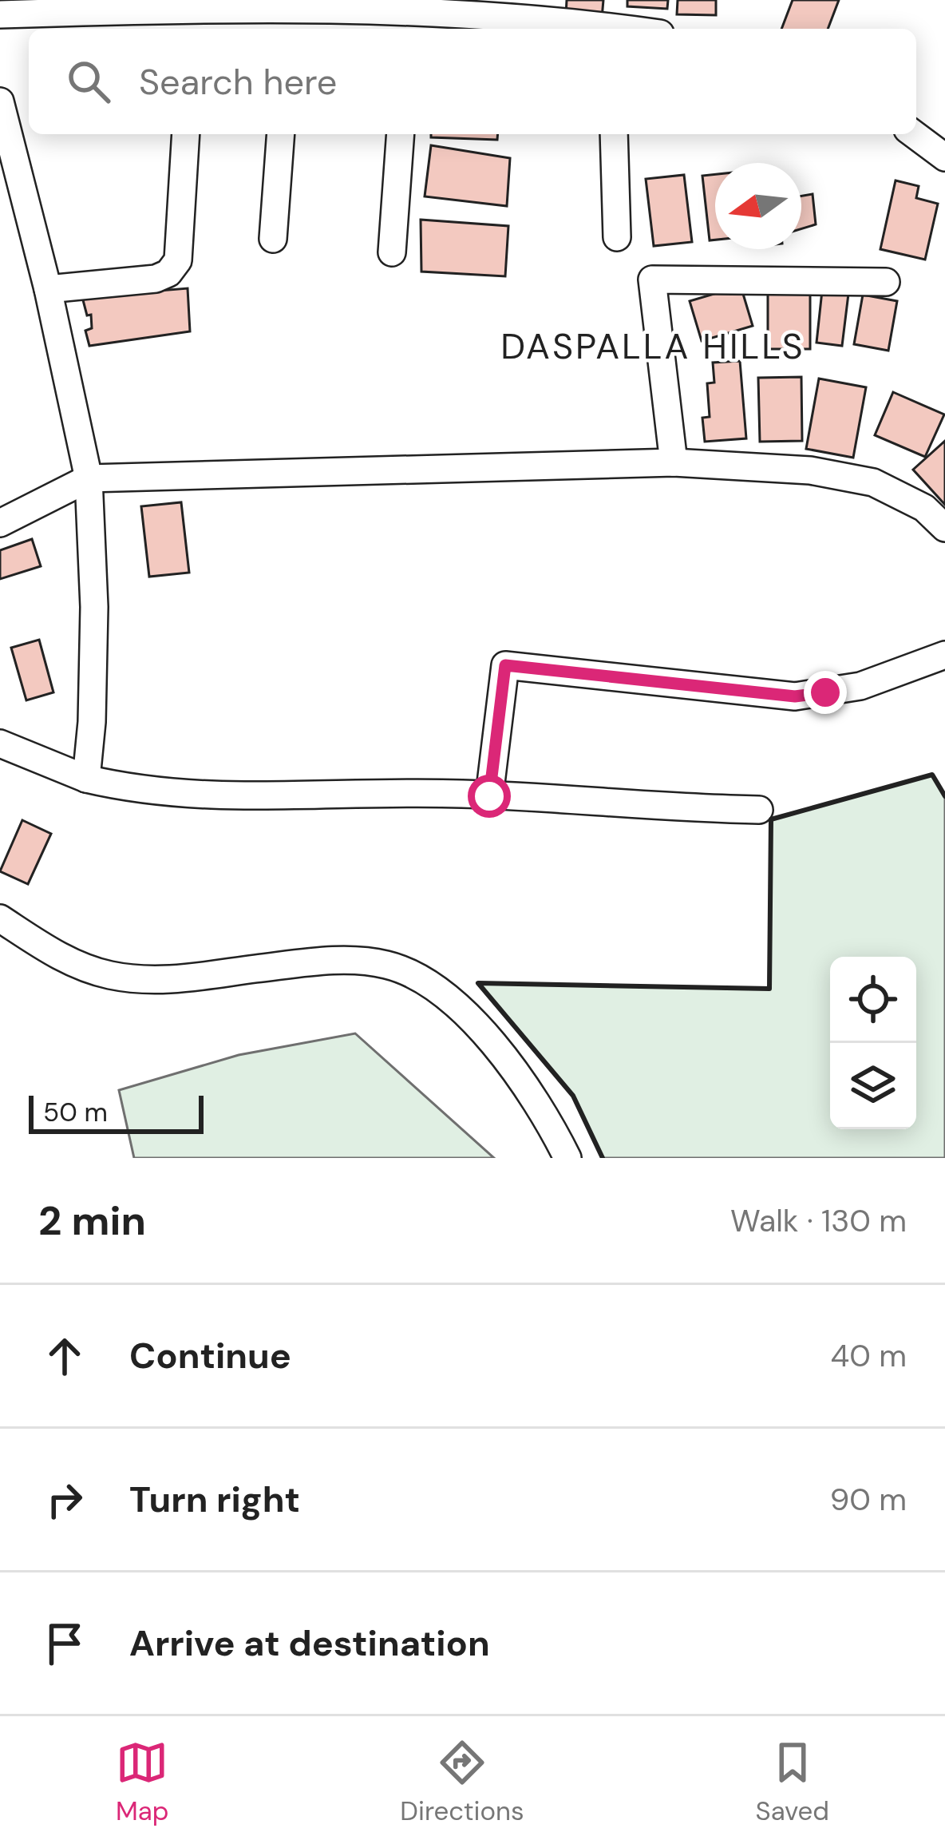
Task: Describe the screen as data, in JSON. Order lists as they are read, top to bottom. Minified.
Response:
{"districts":["DASPALLA HILLS"],"scale_bar":"50 m","north":"left","page":{"search":"Search here","scale":"50 m","heading":["2 min","Walk · 130 m"],"list":[["Continue","40 m"],["Turn right","90 m"],"Arrive at destination"],"nav":["Map","Directions","Saved"]}}
